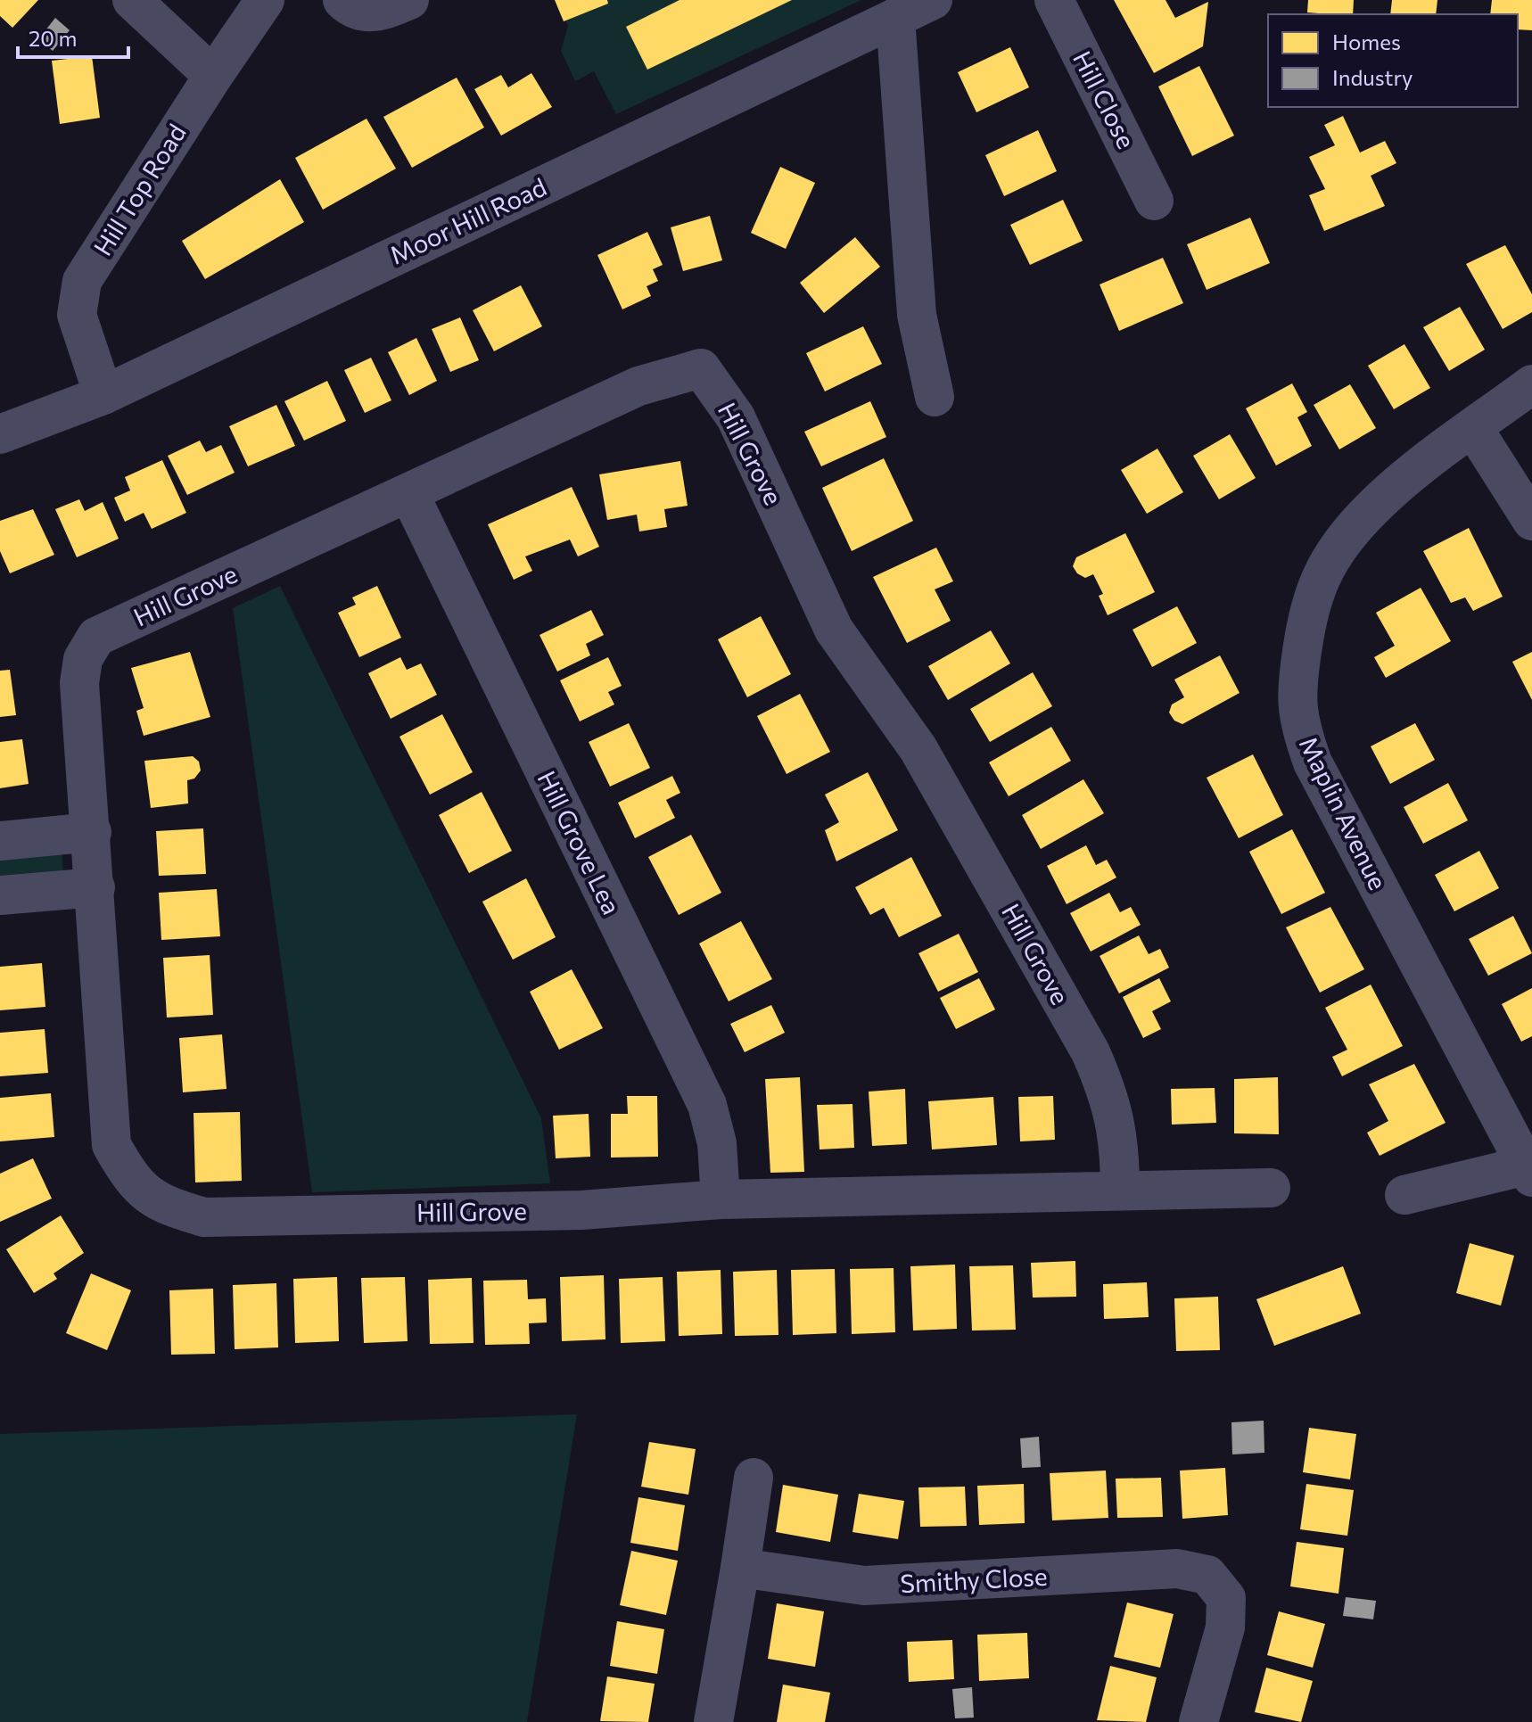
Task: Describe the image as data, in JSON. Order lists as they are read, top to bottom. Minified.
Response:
{"streets":{"street":["Hill Close","Hill Top Road","Moor Hill Road","Hill Grove","Maplin Avenue","Hill Grove Lea","Smithy Close"]},"crossings":[["Hill Top Road","Moor Hill Road"],["Hill Grove","Hill Grove Lea"]],"legend":["Homes","Industry"],"scale_bar":"20 m"}
